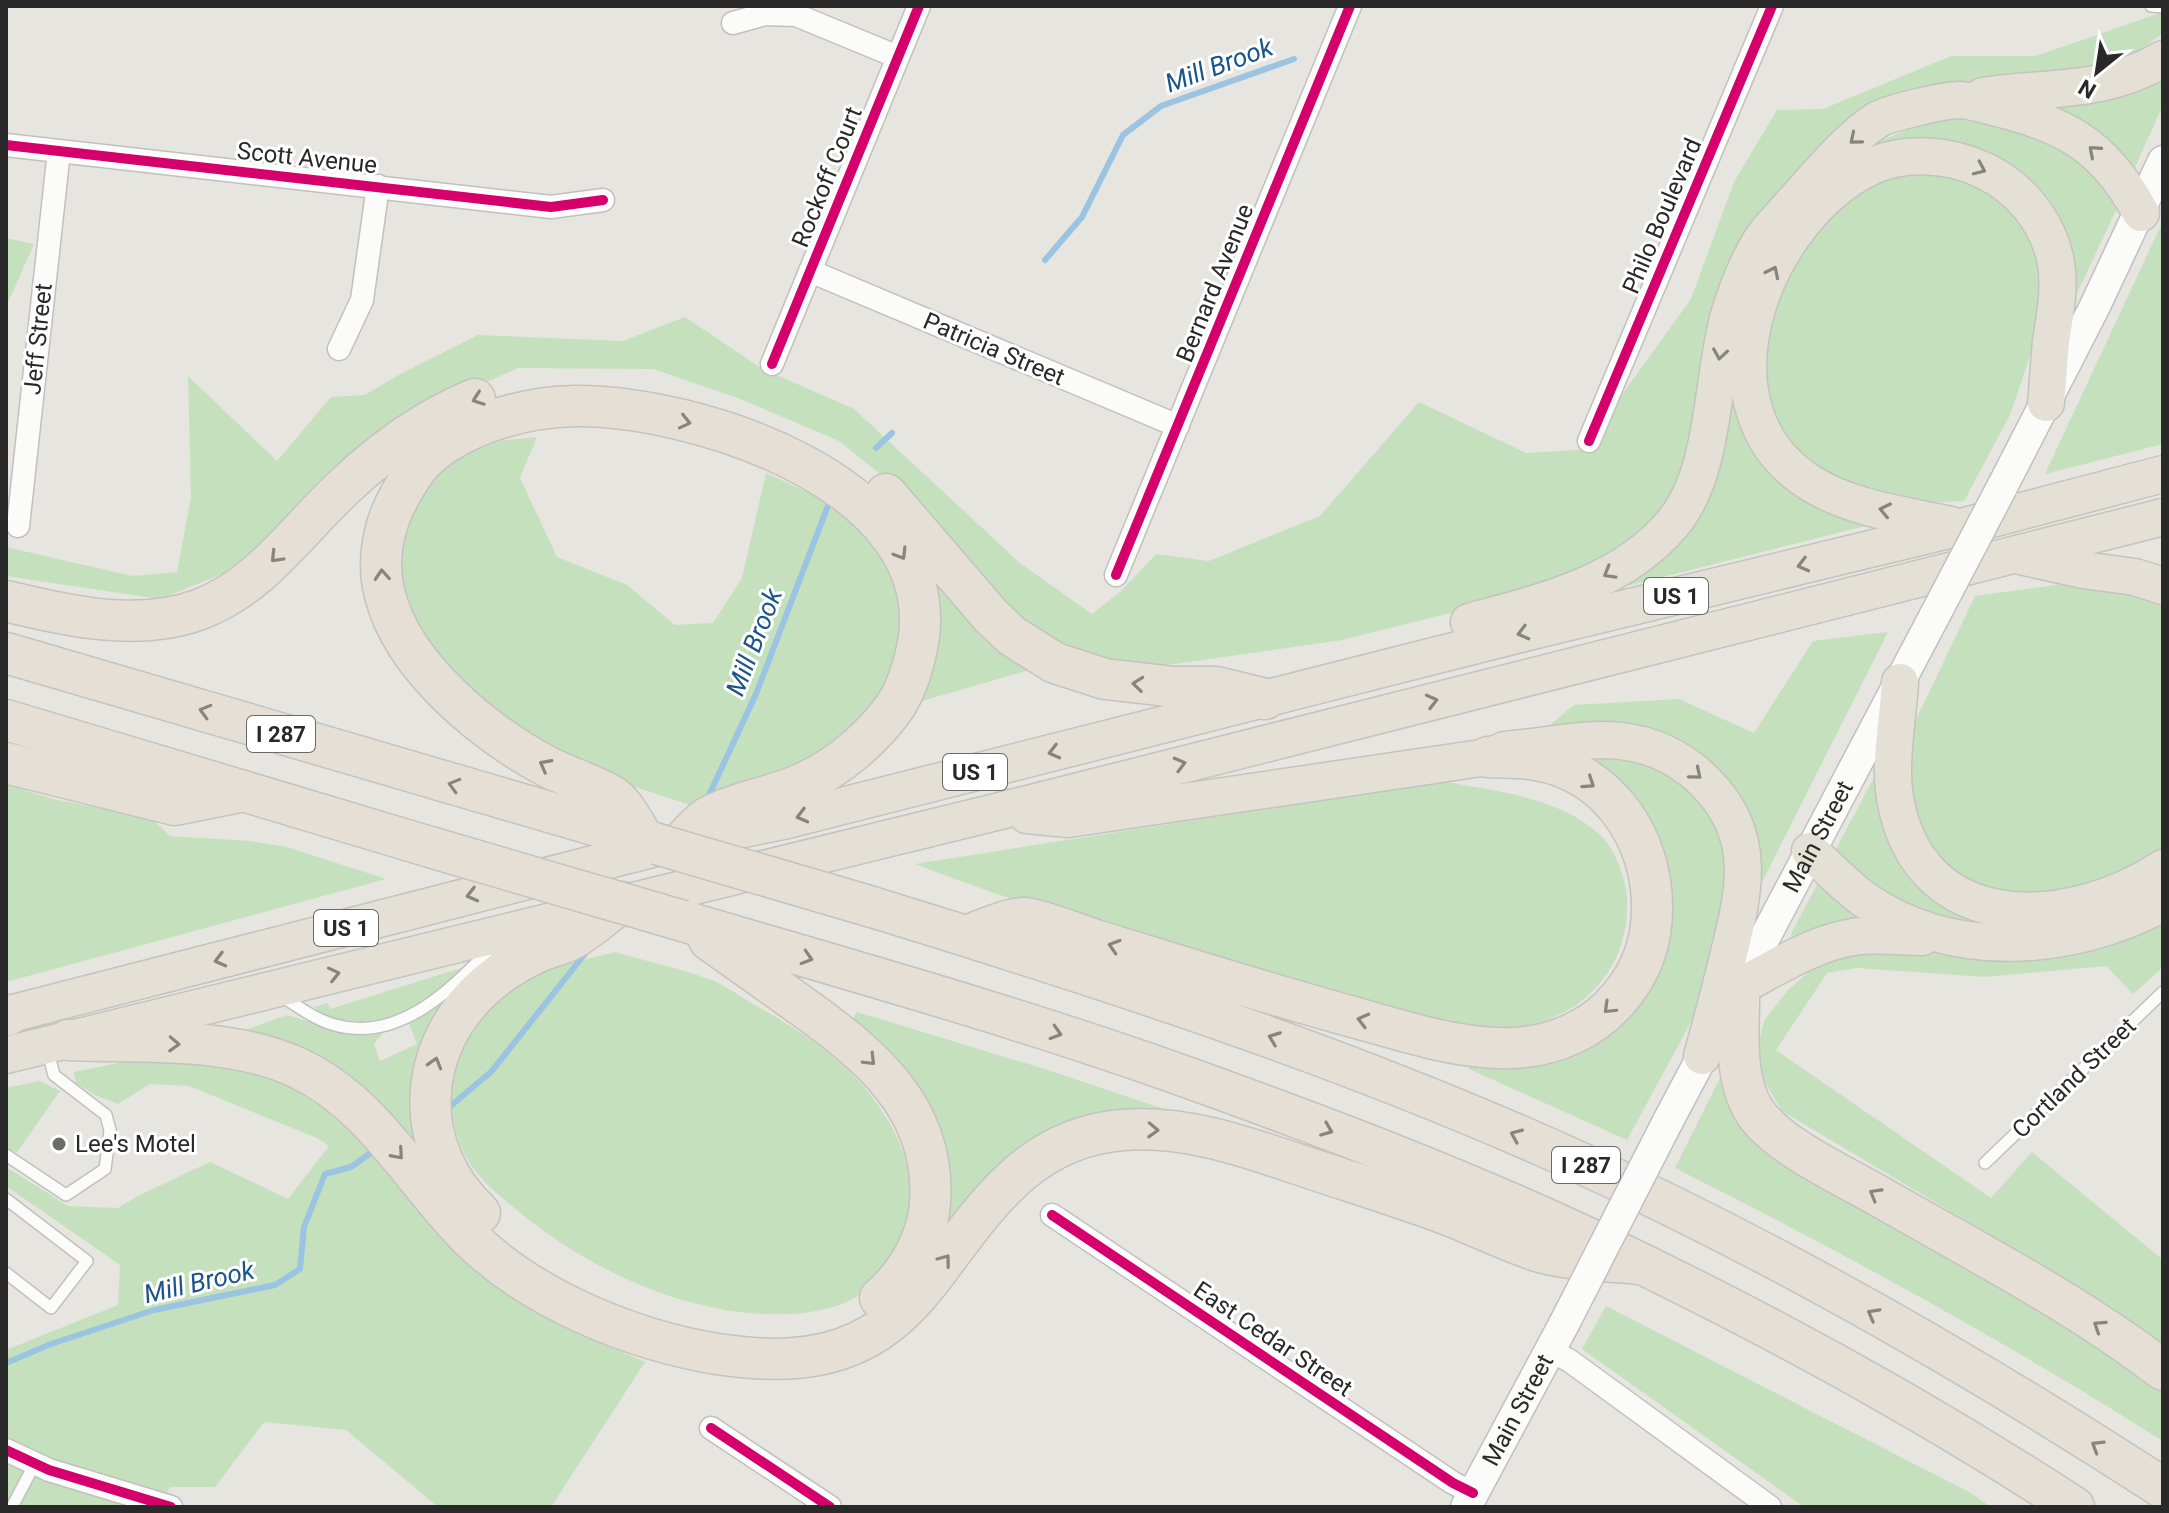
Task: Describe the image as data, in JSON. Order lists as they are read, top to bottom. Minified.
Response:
{"streets":{"highway":["US 1","I 287"],"main road":["Main Street"],"street":["Scott Avenue","Rockoff Court","Philo Boulevard","Bernard Avenue","Jeff Street","Patricia Street","East Cedar Street"],"lane":["Cortland Street"]},"crossings":[["Scott Avenue","Jeff Street"],["Rockoff Court","Patricia Street"],["Bernard Avenue","Patricia Street"],["US 1","I 287"],["Main Street","East Cedar Street"]],"water":["Mill Brook"],"places":["Lee's Motel"],"north":"bottom left"}
